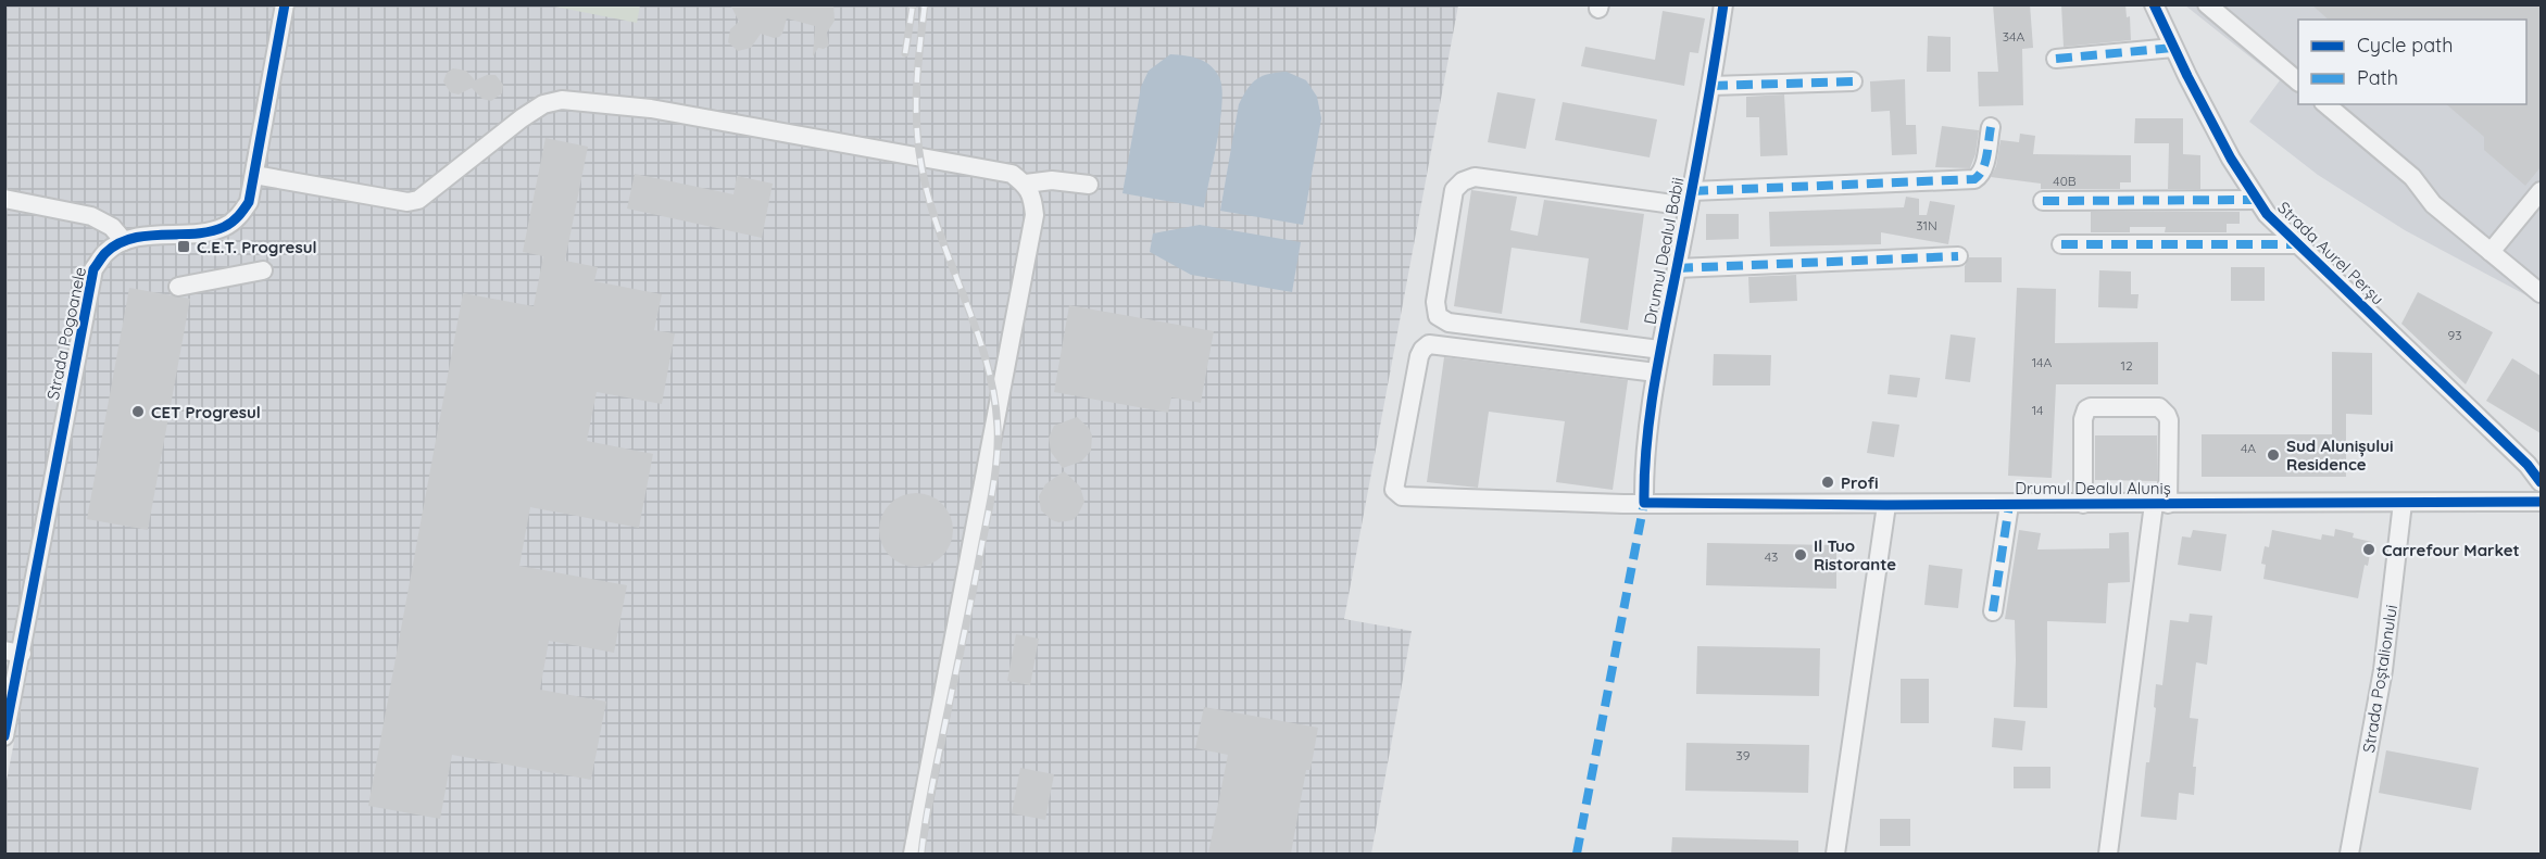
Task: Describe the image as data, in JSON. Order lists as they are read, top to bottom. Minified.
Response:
{"streets":{"street":["Drumul Dealul Babii","Strada Aurel Perșu","Strada Pogoanele","Drumul Dealul Aluniș","Strada Poștalionului"]},"crossings":[["Drumul Dealul Babii","Drumul Dealul Aluniș"],["Drumul Dealul Aluniș","Strada Poștalionului"]],"places":{"transit":["C.E.T. Progresul"],"other":["CET Progresul","Sud Alunișului Residence","Profi","Carrefour Market","Il Tuo Ristorante"]},"house_numbers":["34A","40B","31N","93","14A","12","14","4A","43","39"],"legend":["Cycle path","Path"]}
